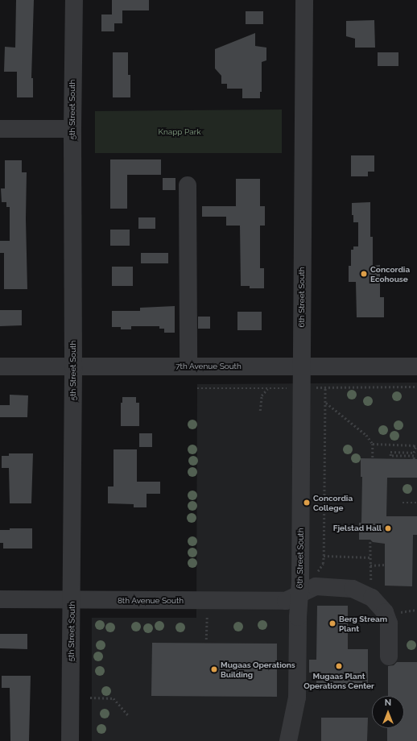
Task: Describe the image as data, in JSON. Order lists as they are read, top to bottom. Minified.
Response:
{"streets":{"street":["5th Street South","6th Street South","7th Avenue South","8th Avenue South"]},"crossings":[["5th Street South","7th Avenue South"],["5th Street South","8th Avenue South"],["6th Street South","7th Avenue South"],["6th Street South","8th Avenue South"]],"parks":["Knapp Park"],"places":["Concordia Ecohouse","Concordia College","Fjelstad Hall","Berg Stream Plant","Mugaas Plant Operations Center","Mugaas Operations Building"],"north":"top"}
